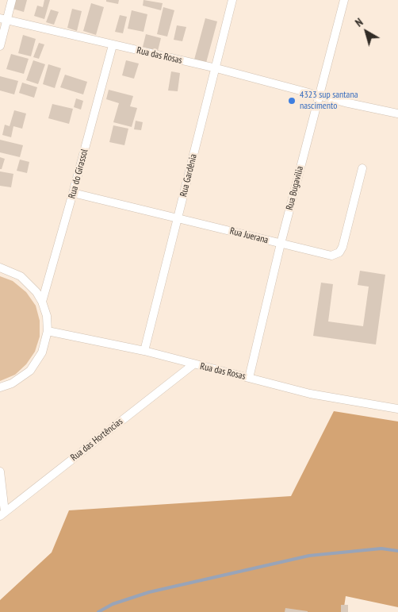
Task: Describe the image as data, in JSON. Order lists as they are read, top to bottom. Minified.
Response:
{"streets":{"street":["Rua das Rosas","Rua do Girassol","Rua Gardênia","Rua Bugavilia","Rua Juerana","Rua das Hortências"]},"crossings":[["Rua das Rosas","Rua do Girassol"],["Rua das Rosas","Rua Gardênia"],["Rua das Rosas","Rua Bugavilia"],["Rua das Rosas","Rua das Hortências"],["Rua do Girassol","Rua Juerana"],["Rua Gardênia","Rua Juerana"],["Rua Bugavilia","Rua Juerana"]],"places":["4323 sup santana nascimento"],"north":"top left"}
